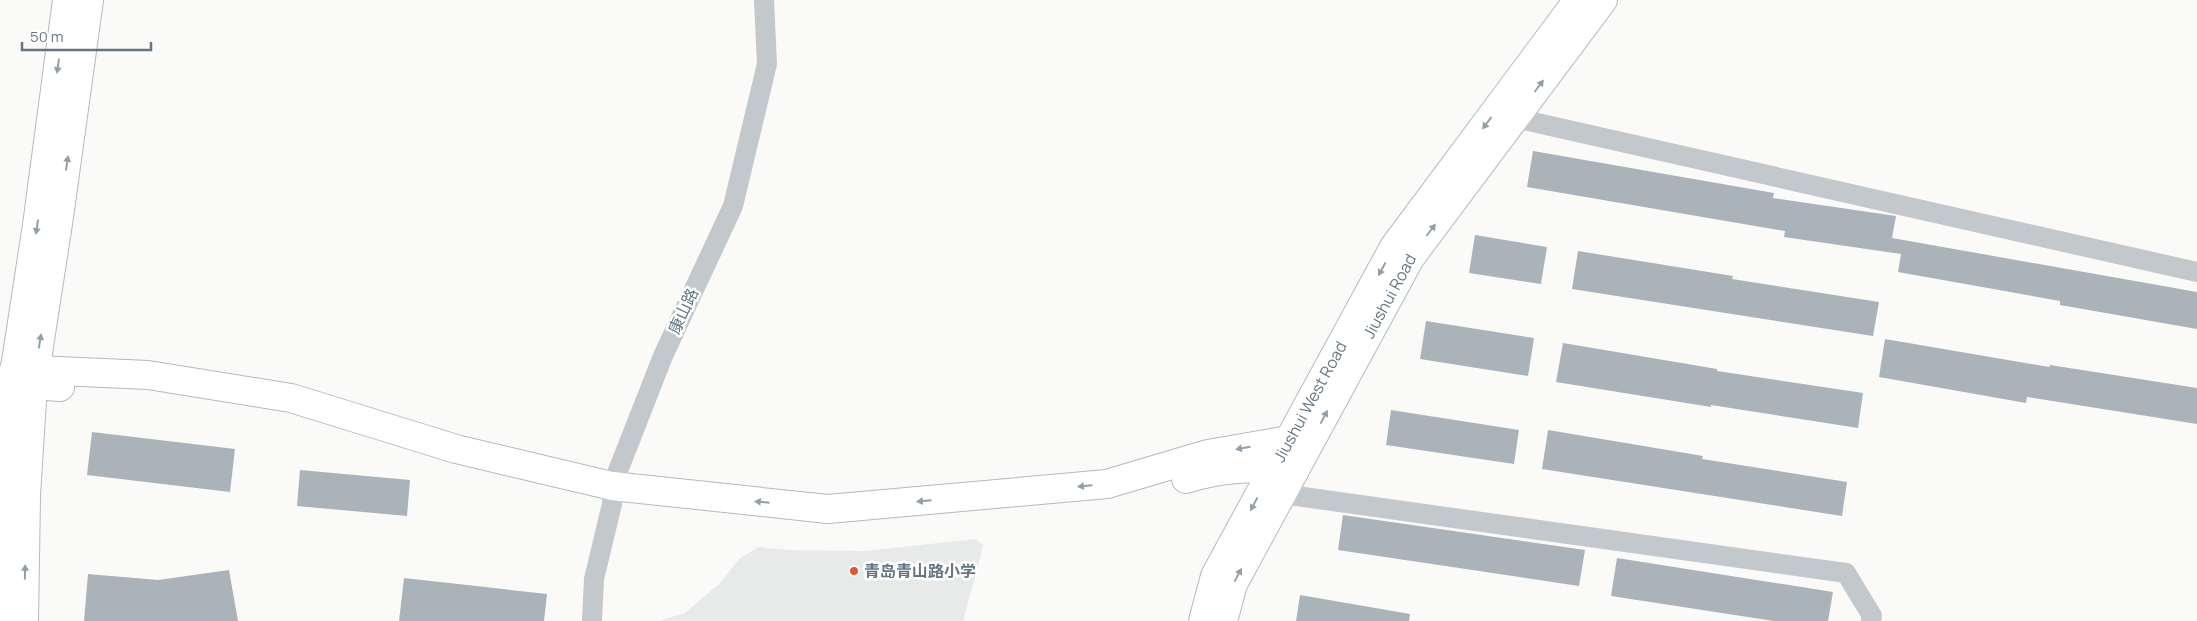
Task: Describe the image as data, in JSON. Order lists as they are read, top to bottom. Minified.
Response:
{"streets":{"street":["Jiushui Road","康山路","Jiushui West Road"]},"crossings":[["Jiushui Road","Jiushui West Road"]],"one_way":["Jiushui Road","Jiushui West Road"],"places":["青岛青山路小学"],"scale_bar":"50 m"}
